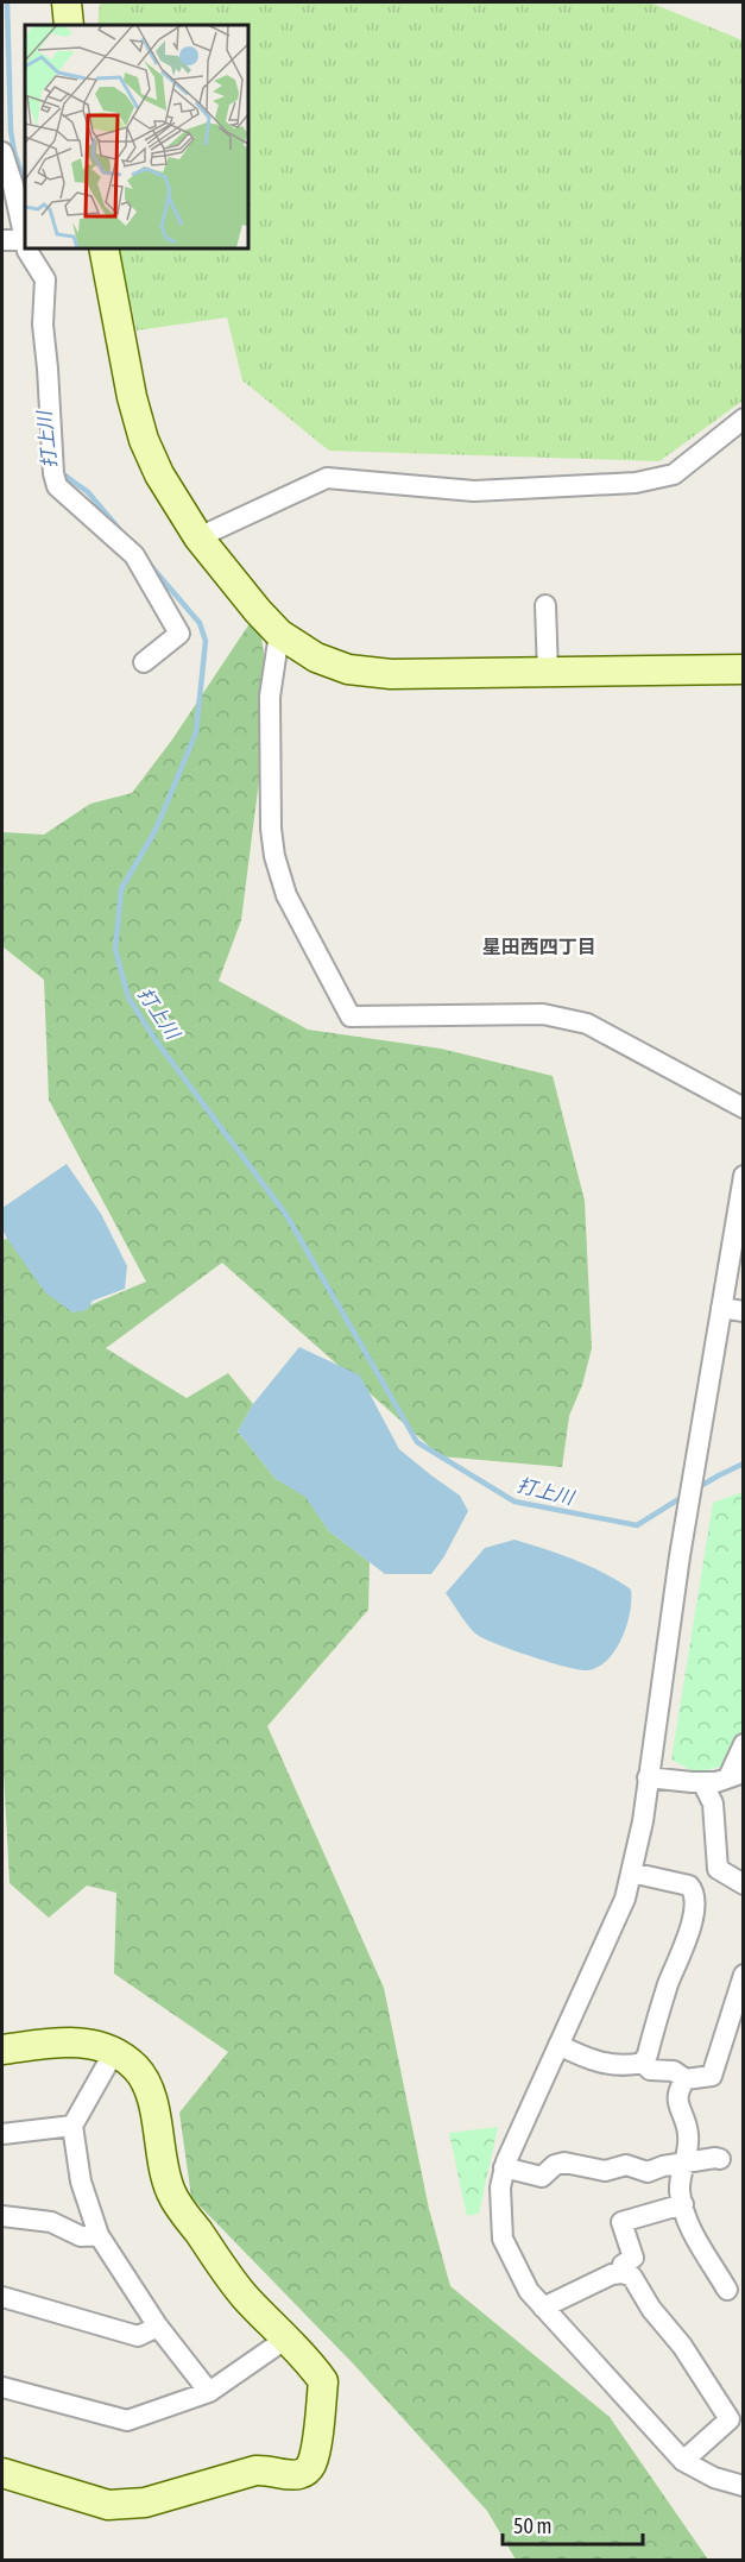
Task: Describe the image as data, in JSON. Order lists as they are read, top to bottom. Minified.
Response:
{"districts":["星田西四丁目"],"water":["打上川"],"scale_bar":"50 m"}
